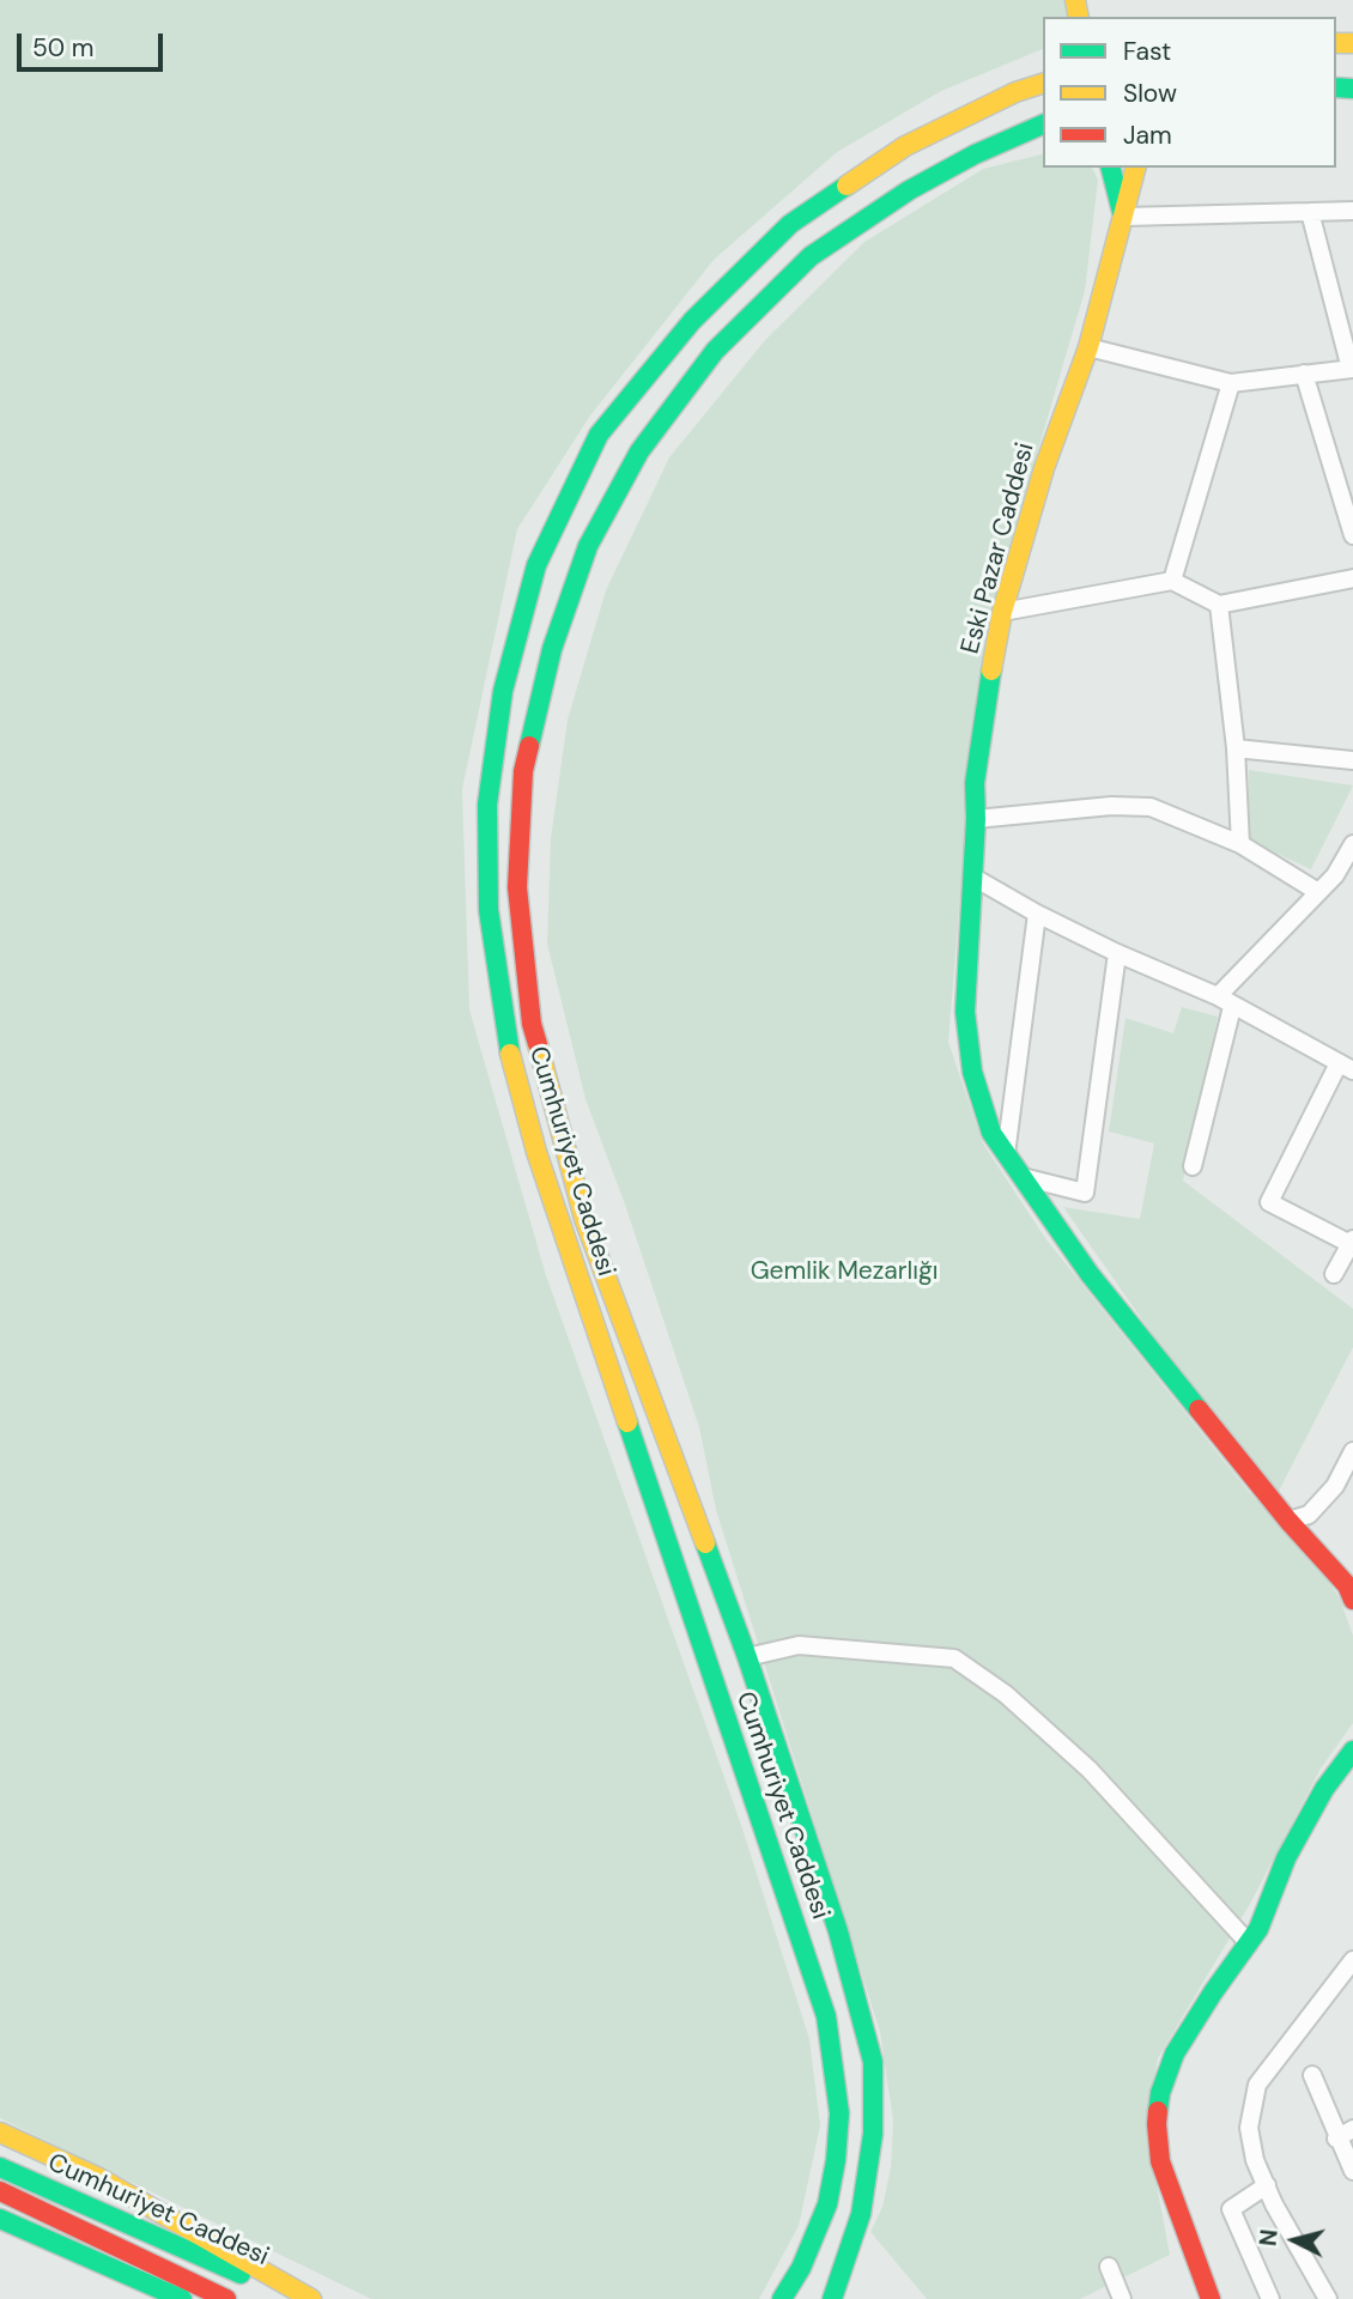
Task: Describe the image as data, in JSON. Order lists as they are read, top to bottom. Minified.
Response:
{"streets":{"main road":["Eski Pazar Caddesi","Cumhuriyet Caddesi"]},"parks":["Gemlik Mezarlığı"],"legend":["Fast","Slow","Jam"],"scale_bar":"50 m","north":"left"}
